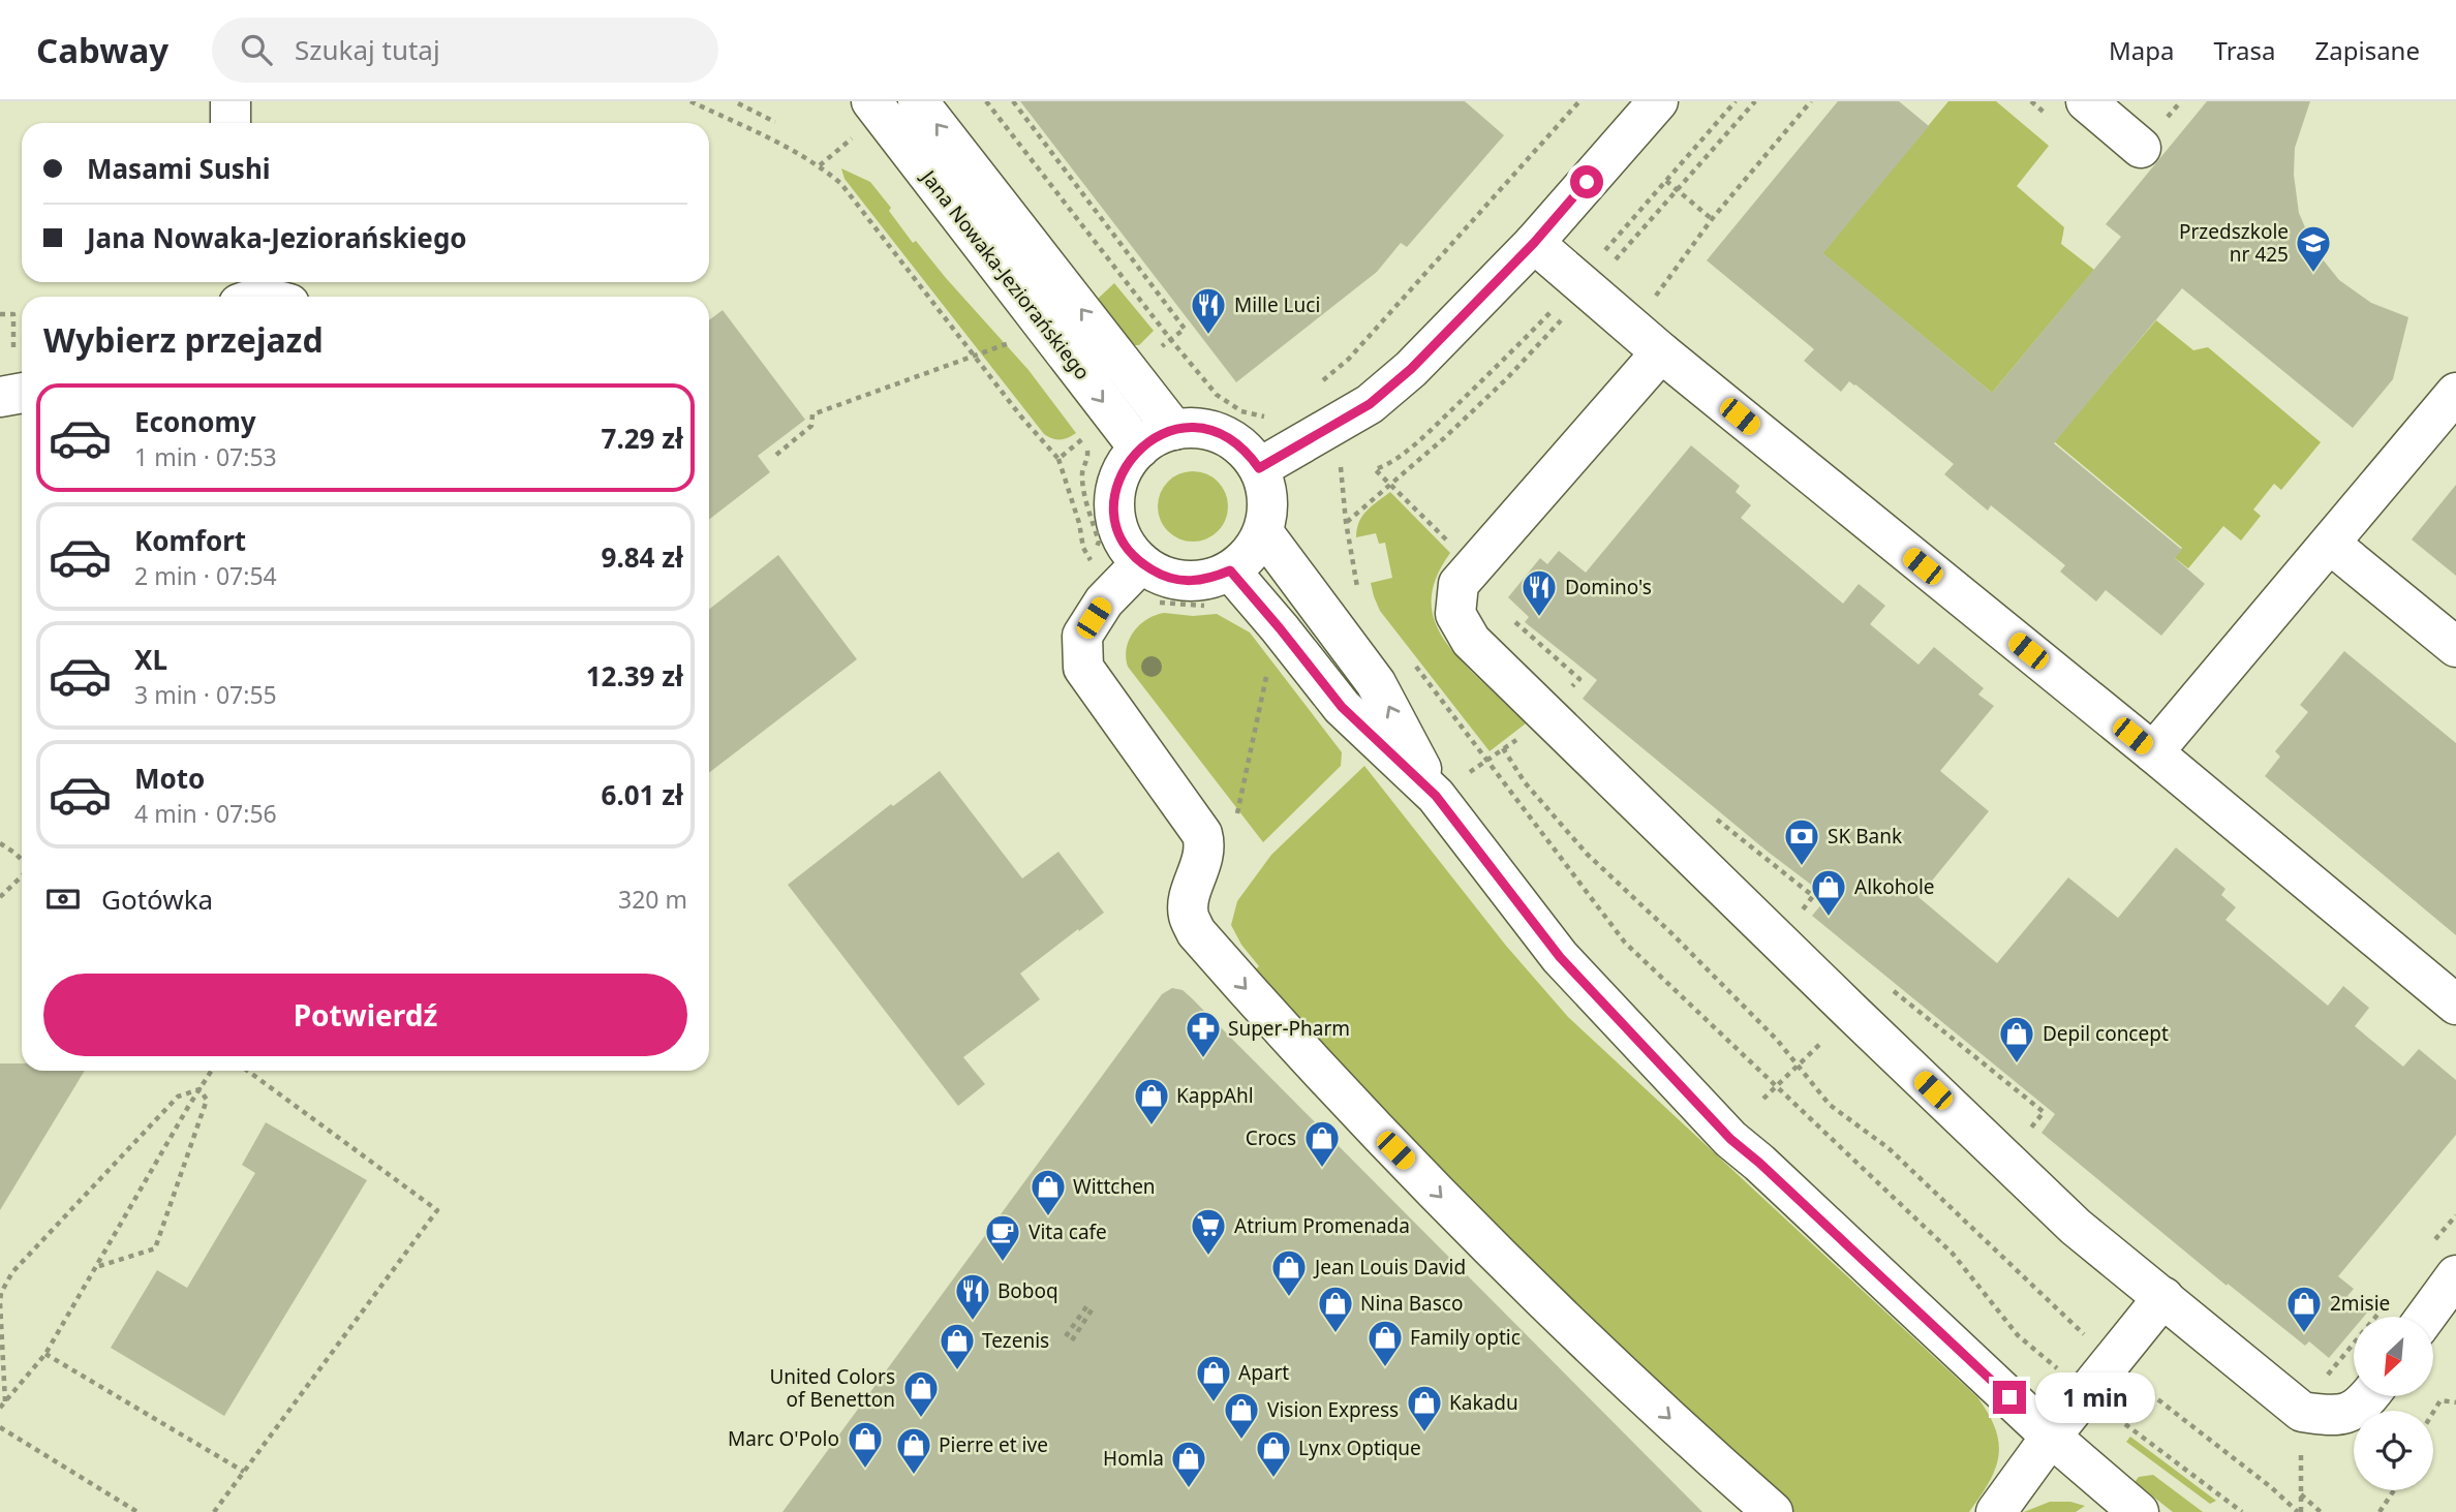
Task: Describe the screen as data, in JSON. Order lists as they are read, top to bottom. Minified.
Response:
{"streets":{"street":["Jana Nowaka-Jeziorańskiego"]},"places":{"school or university":["Przedszkole nr 425"],"restaurant":["Mille Luci","Domino's","Boboq"],"bank":["SK Bank"],"shop":["Alkohole","Depil concept","KappAhl","Crocs","Wittchen","Jean Louis David","Nina Basco","2misie","Family optic","Tezenis","Apart","United Colors of Benetton","Kakadu","Vision Express","Marc O'Polo","Pierre et ive","Lynx Optique","Homla"],"pharmacy":["Super-Pharm"],"supermarket":["Atrium Promenada"],"cafe":["Vita cafe"]},"north":"bottom left","page":{"header":"Cabway","search":"Szukaj tutaj","nav":["Mapa","Trasa","Zapisane"],"banner":["Masami Sushi","Jana Nowaka-Jeziorańskiego"],"heading":"Wybierz przejazd","list":[{"name":"Economy","note":"1 min · 07:53","value":"7.29 zł"},{"name":"Komfort","note":"2 min · 07:54","value":"9.84 zł"},{"name":"XL","note":"3 min · 07:55","value":"12.39 zł"},{"name":"Moto","note":"4 min · 07:56","value":"6.01 zł"}],"pay":["Gotówka","320 m"],"buttons":"Potwierdź","bubble":"1 min"}}
